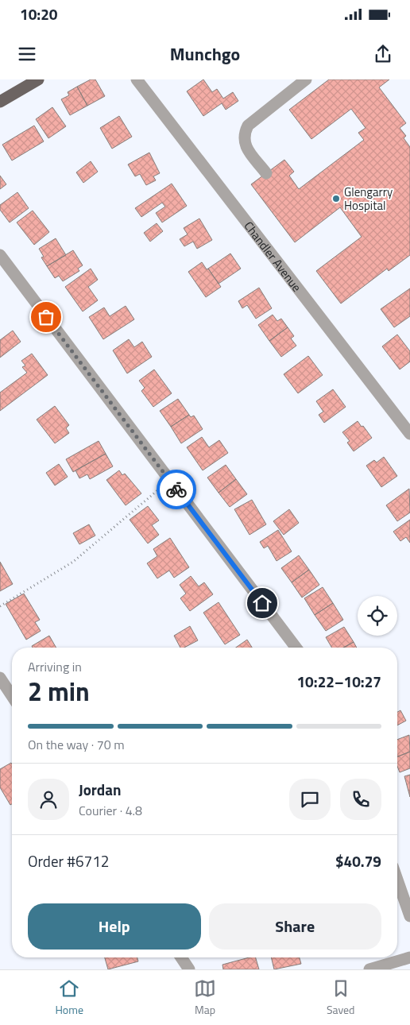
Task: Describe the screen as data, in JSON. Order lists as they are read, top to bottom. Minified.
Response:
{"streets":{"street":["Chandler Avenue"]},"places":["Glengarry Hospital"],"page":{"status":"10:20","header":"Munchgo","heading":["2 min","Arriving in","10:22–10:27"],"panel":["Jordan","Courier · 4.8","Order #6712","$40.79"],"bar":"On the way · 70 m","buttons":["Help","Share"],"tabs":["Home","Map","Saved"]}}
